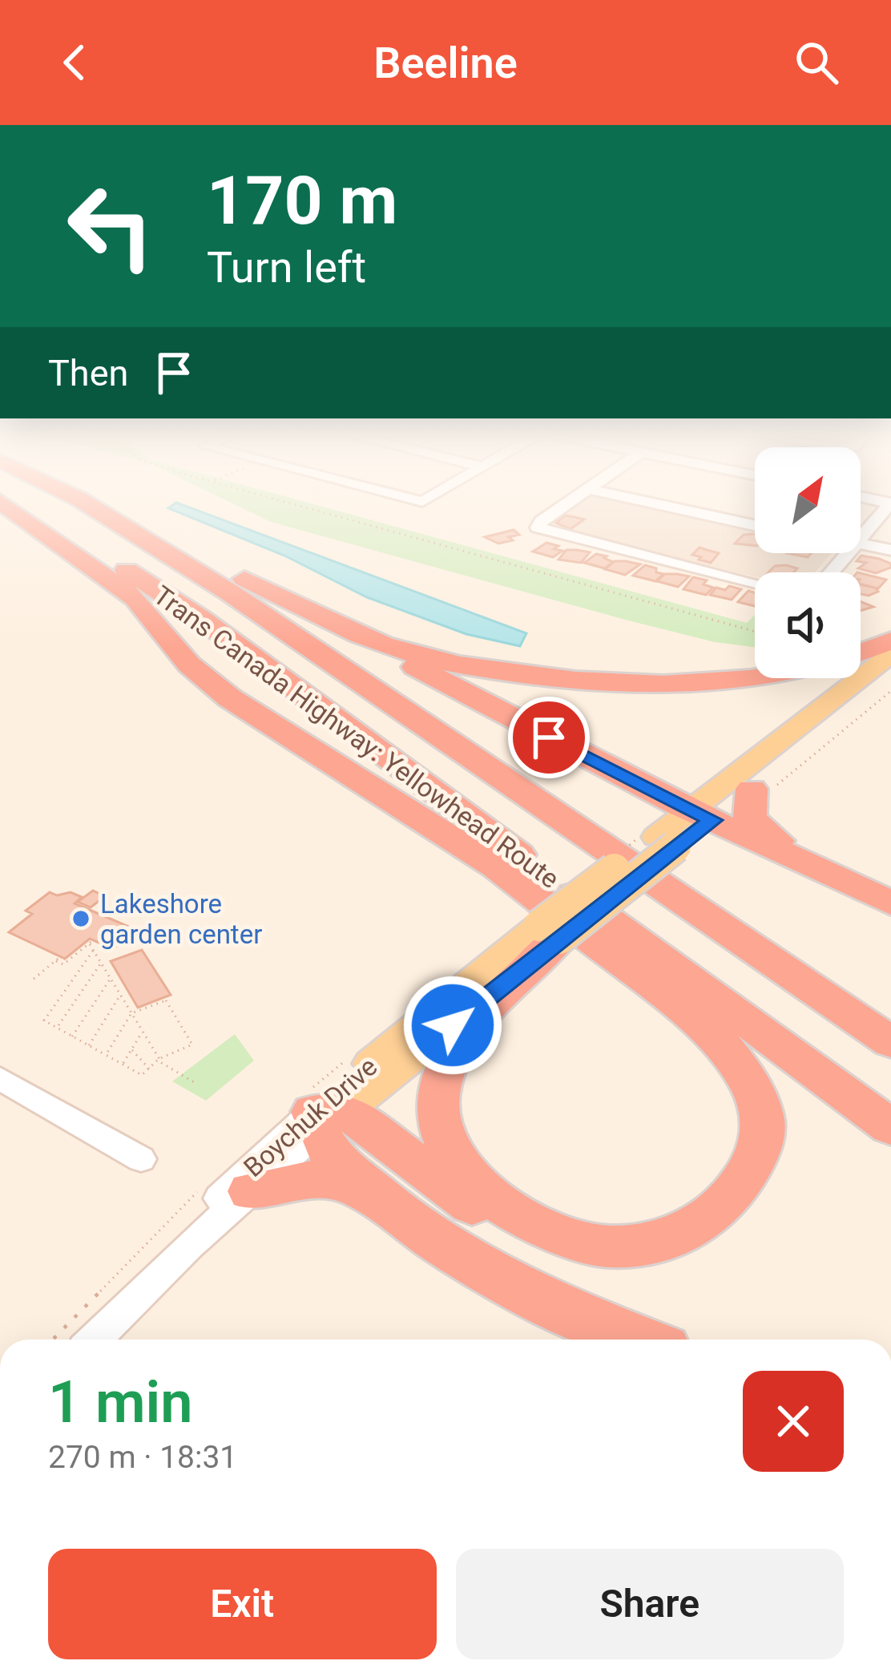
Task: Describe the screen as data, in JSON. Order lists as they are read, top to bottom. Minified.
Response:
{"streets":{"highway":["Trans Canada Highway: Yellowhead Route"],"main road":["Boychuk Drive"]},"places":["Lakeshore garden center"],"north":"top right","page":{"header":"Beeline","turn":["170 m","Turn left"],"then":"Then","heading":["1 min","270 m · 18:31"],"buttons":["Exit","Share"]}}
